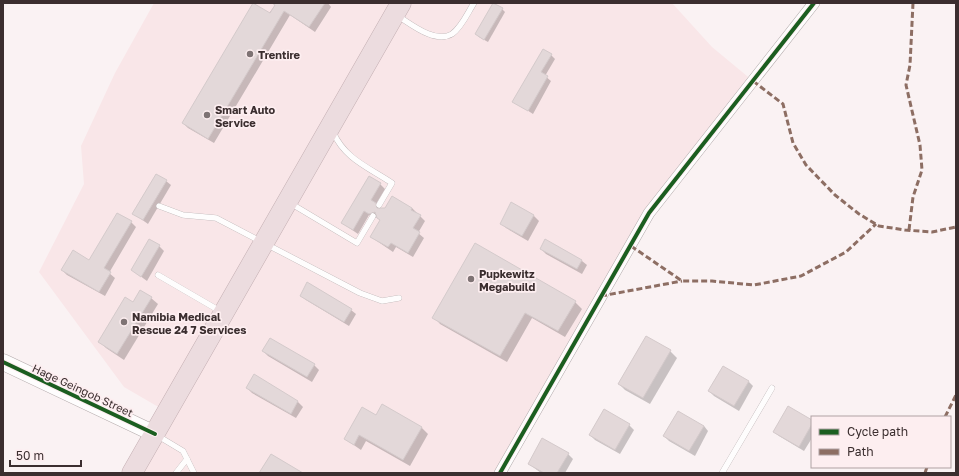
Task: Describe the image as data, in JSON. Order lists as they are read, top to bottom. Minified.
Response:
{"streets":{"street":["Hage Geingob Street"]},"places":["Trentire","Smart Auto Service","Pupkewitz Megabuild","Namibia Medical Rescue 24 7 Services"],"legend":["Cycle path","Path"],"scale_bar":"50 m"}
